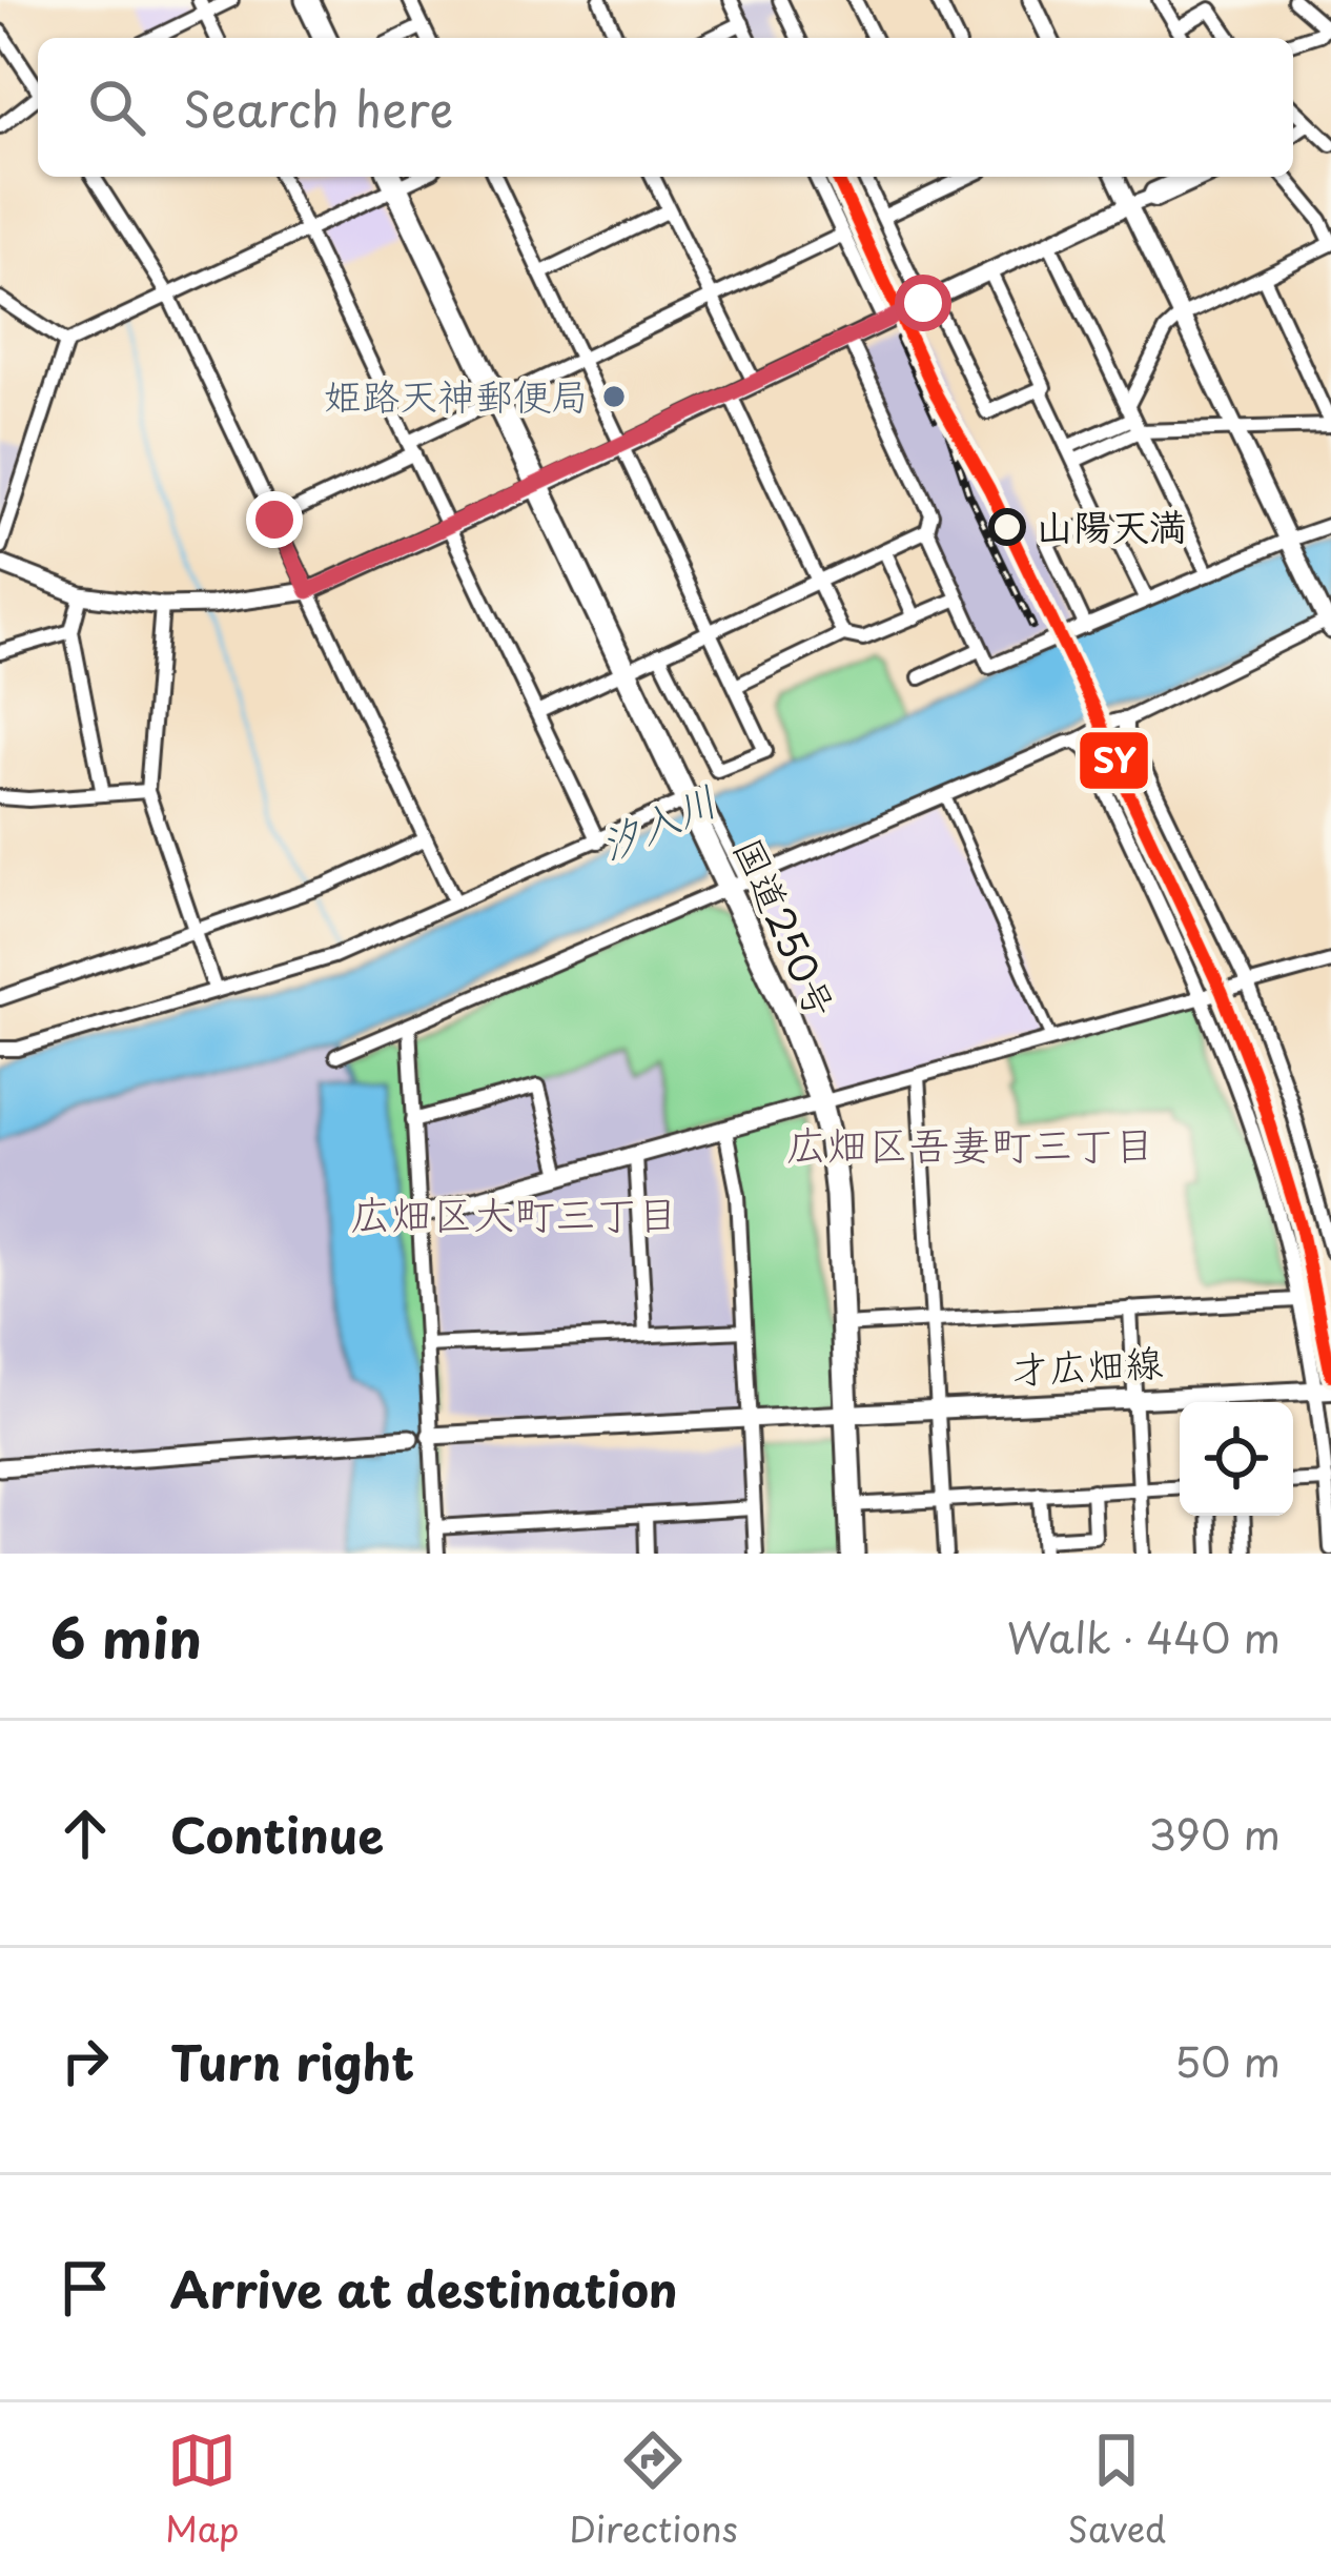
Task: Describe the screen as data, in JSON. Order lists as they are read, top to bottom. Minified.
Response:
{"streets":{"highway":["国道250号"],"main road":["才広畑線"]},"crossings":[["国道250号","才広畑線"]],"districts":["広畑区吾妻町三丁目","広畑区大町三丁目"],"water":["汐入川"],"places":["姫路天神郵便局","山陽天満"],"lines":["transit line SY"],"page":{"search":"Search here","heading":["6 min","Walk · 440 m"],"list":[["Continue","390 m"],["Turn right","50 m"],"Arrive at destination"],"nav":["Map","Directions","Saved"]}}
